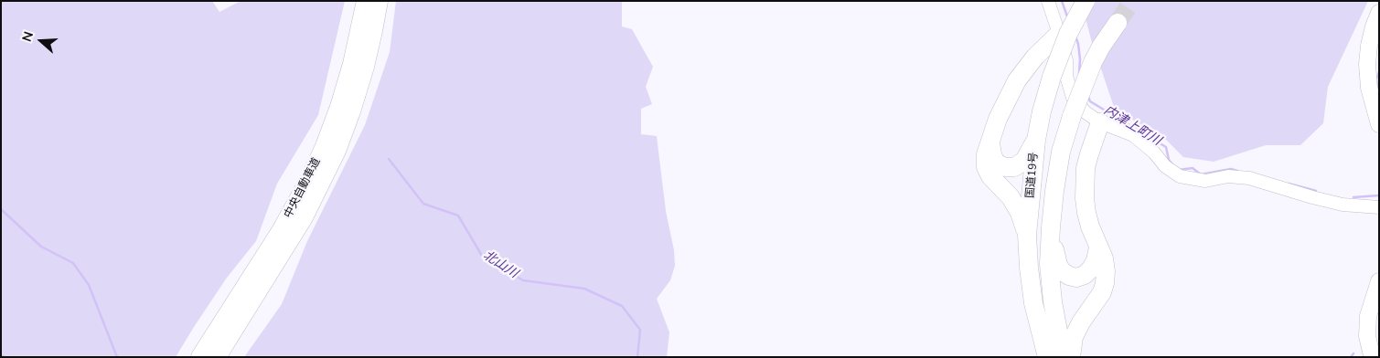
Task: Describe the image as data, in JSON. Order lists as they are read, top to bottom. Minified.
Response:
{"streets":{"highway":["国道19号","中央自動車道"]},"water":["内津上町川","北山川"],"north":"left"}
